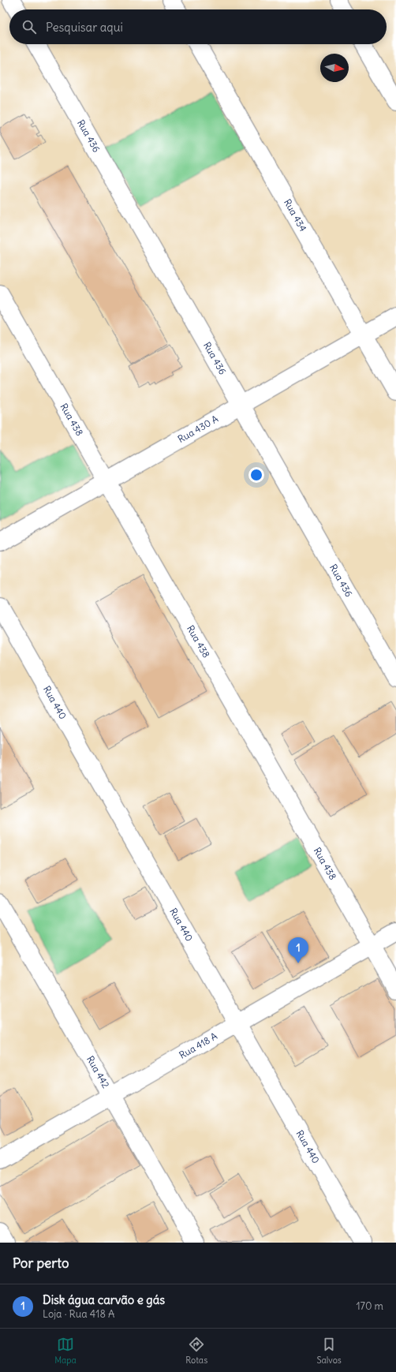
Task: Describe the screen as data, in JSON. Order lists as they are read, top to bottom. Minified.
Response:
{"streets":{"street":["Rua 436","Rua 434","Rua 438","Rua 430 A","Rua 440","Rua 418 A","Rua 442"]},"crossings":[["Rua 436","Rua 430 A"],["Rua 434","Rua 430 A"],["Rua 438","Rua 430 A"],["Rua 438","Rua 418 A"],["Rua 440","Rua 418 A"],["Rua 418 A","Rua 442"]],"north":"right","page":{"search":"Pesquisar aqui","pins":"1","heading":"Por perto","list":[{"mark":"1","name":"Disk água carvão e gás","note":"Loja · Rua 418 A","value":"170 m"}],"nav":["Mapa","Rotas","Salvos"]}}
